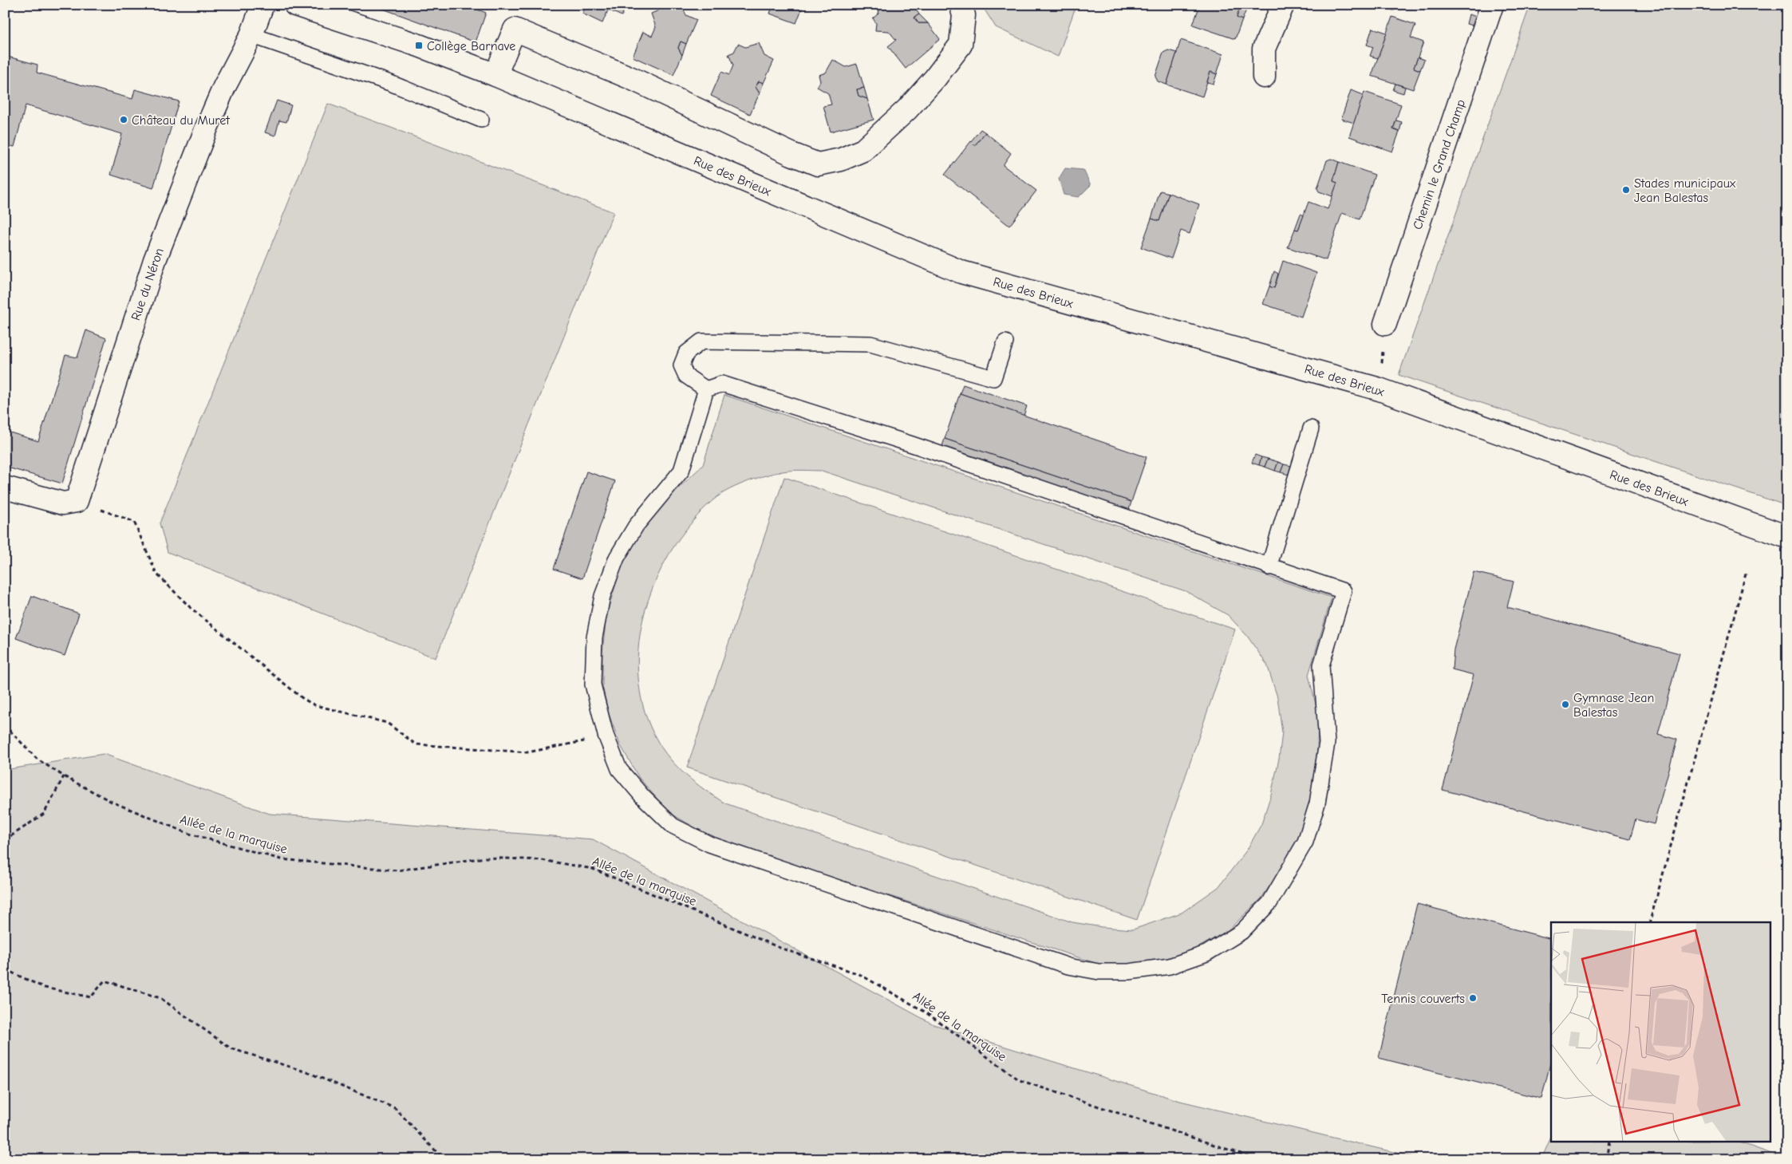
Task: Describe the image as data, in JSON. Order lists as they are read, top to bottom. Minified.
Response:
{"streets":{"street":["Chemin le Grand Champ","Rue des Brieux","Rue du Néron"],"path":["Allée de la marquise"]},"places":{"transit":["Collège Barnave"],"other":["Château du Muret","Stades municipaux Jean Balestas","Gymnase Jean Balestas","Tennis couverts"]}}
